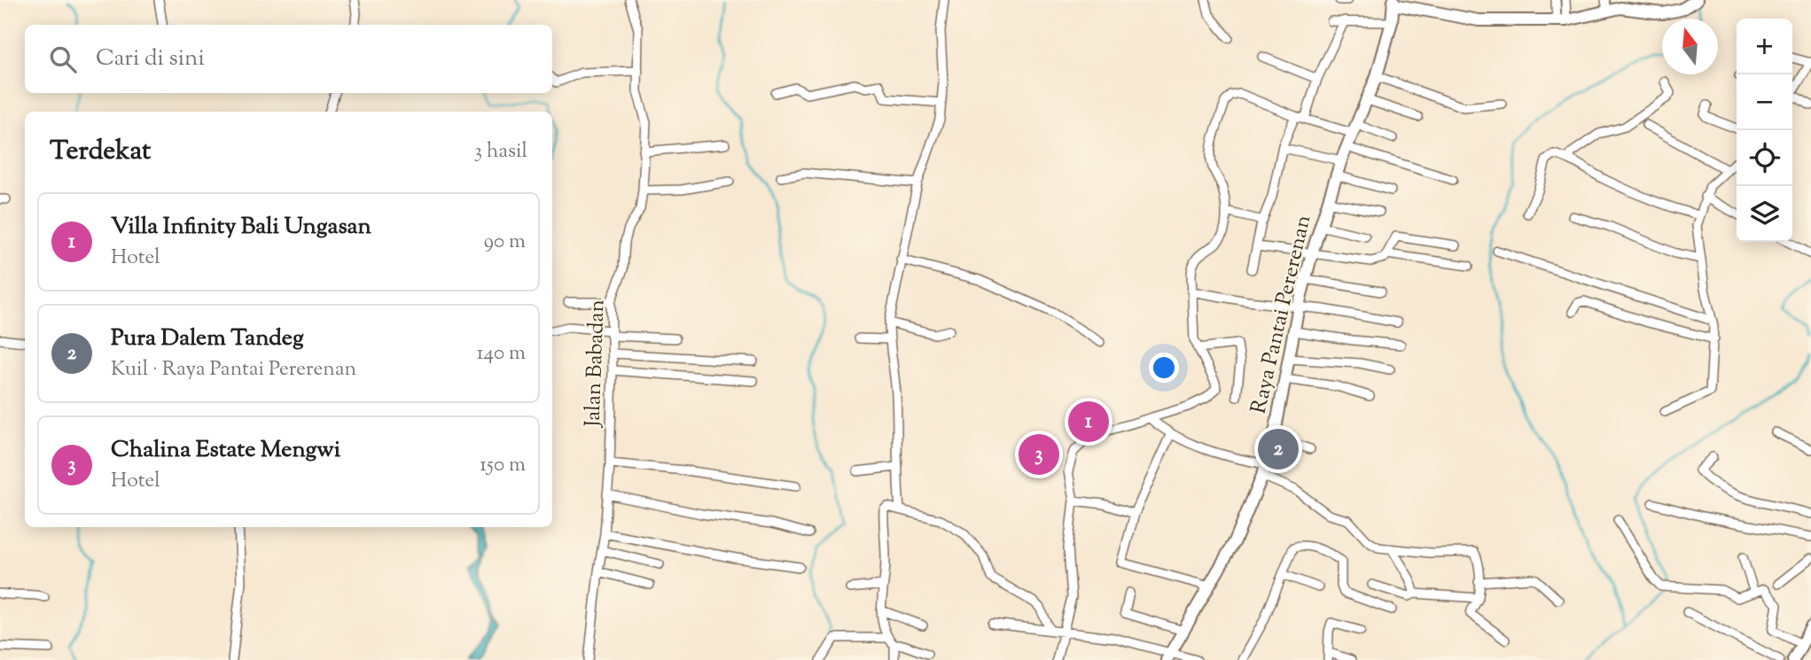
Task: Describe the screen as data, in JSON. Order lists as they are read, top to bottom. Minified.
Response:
{"streets":{"street":["Raya Pantai Pererenan","Jalan Babadan"]},"north":"top","page":{"map_buttons":["+","−"],"search":"Cari di sini","heading":["Terdekat","3 hasil"],"list":[{"mark":"1","name":"Villa Infinity Bali Ungasan","note":"Hotel","value":"90 m"},{"mark":"2","name":"Pura Dalem Tandeg","note":"Kuil · Raya Pantai Pererenan","value":"140 m"},{"mark":"3","name":"Chalina Estate Mengwi","note":"Hotel","value":"150 m"}],"pins":["1","2","3"]}}
